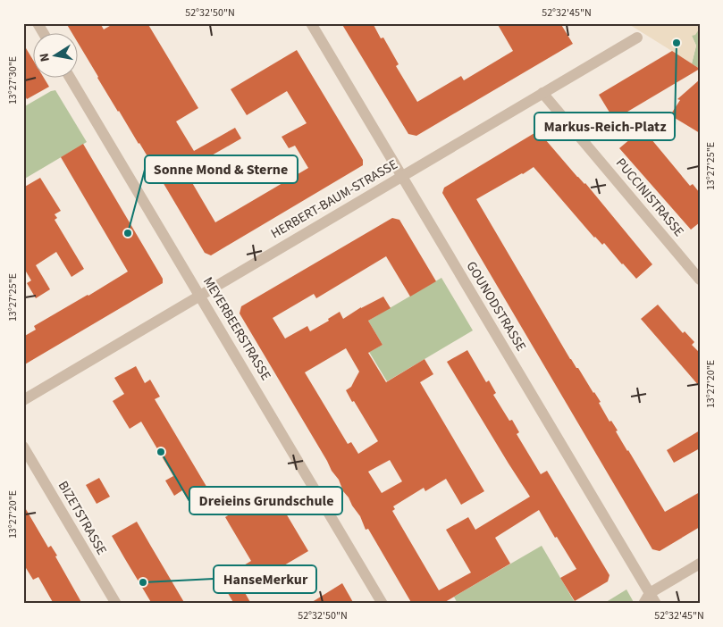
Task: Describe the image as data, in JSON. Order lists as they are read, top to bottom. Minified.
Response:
{"streets":{"street":["PUCCINISTRASSE","HERBERT-BAUM-STRASSE","GOUNODSTRASSE","MEYERBEERSTRASSE","BIZETSTRASSE"]},"crossings":[["PUCCINISTRASSE","HERBERT-BAUM-STRASSE"],["HERBERT-BAUM-STRASSE","GOUNODSTRASSE"],["HERBERT-BAUM-STRASSE","MEYERBEERSTRASSE"]],"places":["Markus-Reich-Platz","Sonne Mond & Sterne","Dreieins Grundschule","HanseMerkur"],"north":"left","coordinates":["52°32'50\"N","52°32'45\"N","13°27'30\"E","13°27'25\"E","13°27'20\"E"]}
